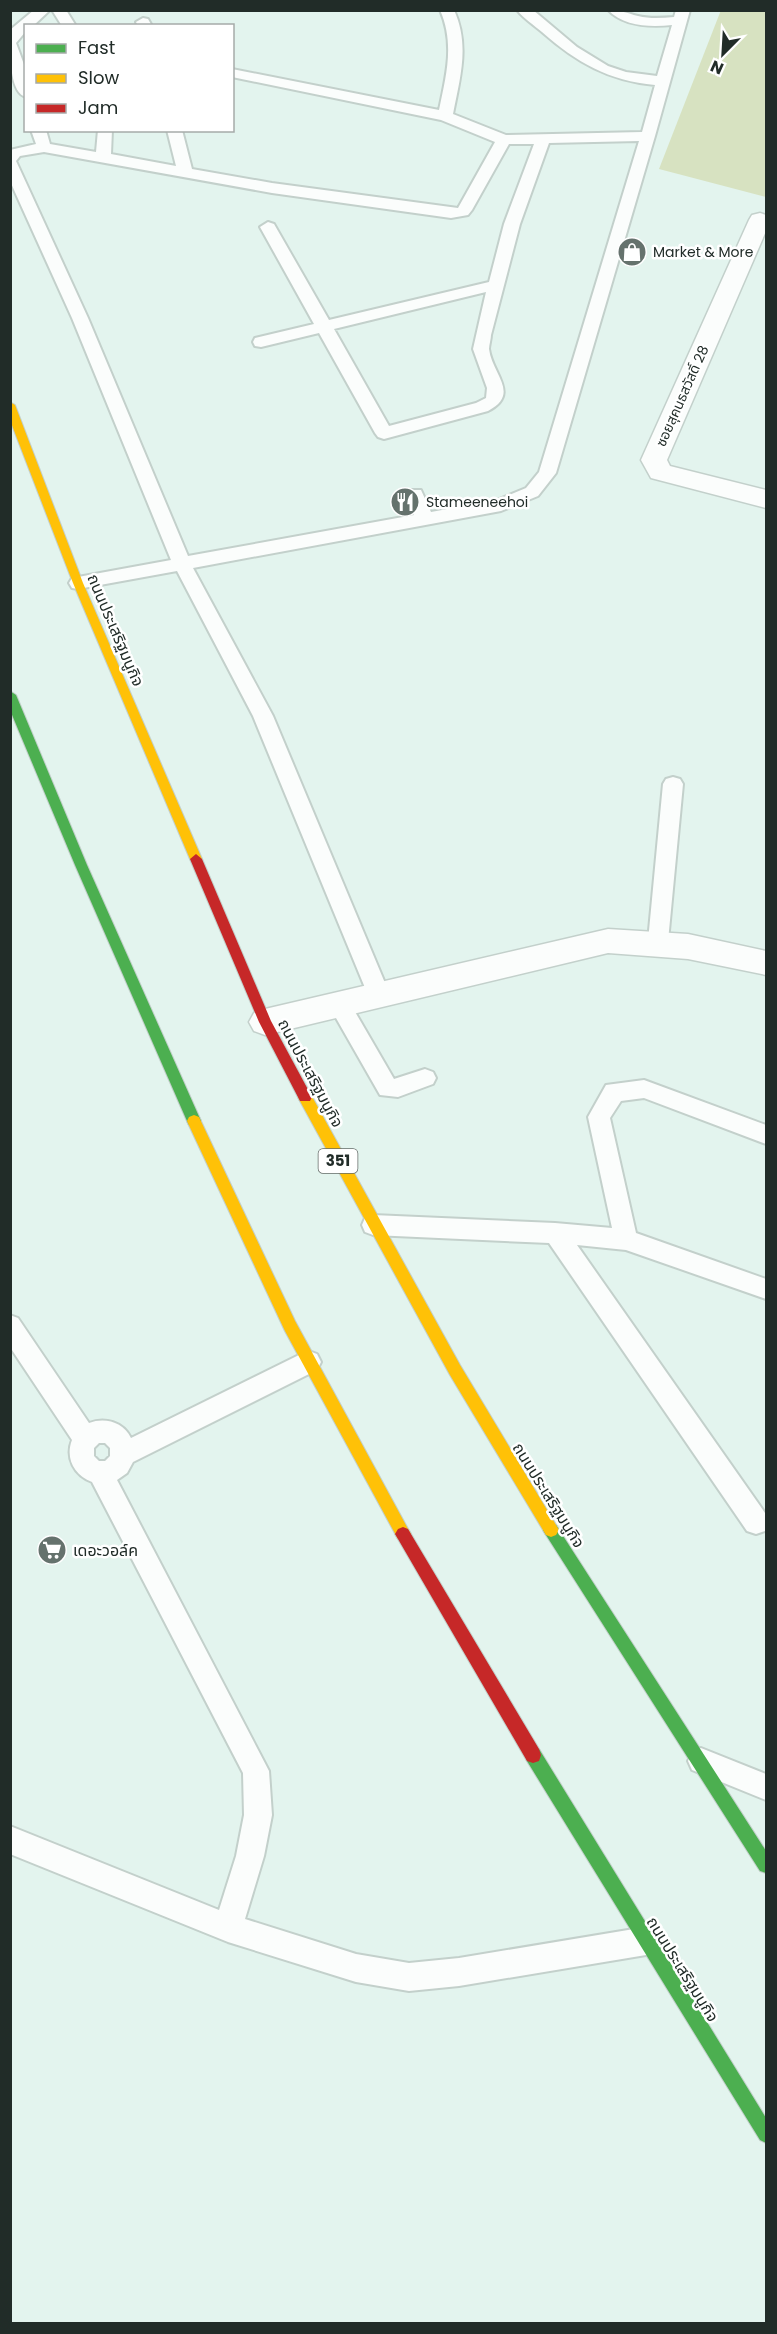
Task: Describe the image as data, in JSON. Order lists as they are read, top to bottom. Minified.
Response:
{"streets":{"main road":["ถนนประเสริฐมนูกิจ","351"],"street":["ซอยสุคนธสวัสดิ์ 28"]},"places":{"shop":["Market & More"],"restaurant":["Stameeneehoi"],"supermarket":["เดอะวอล์ค"]},"legend":["Fast","Slow","Jam"],"north":"bottom left"}
